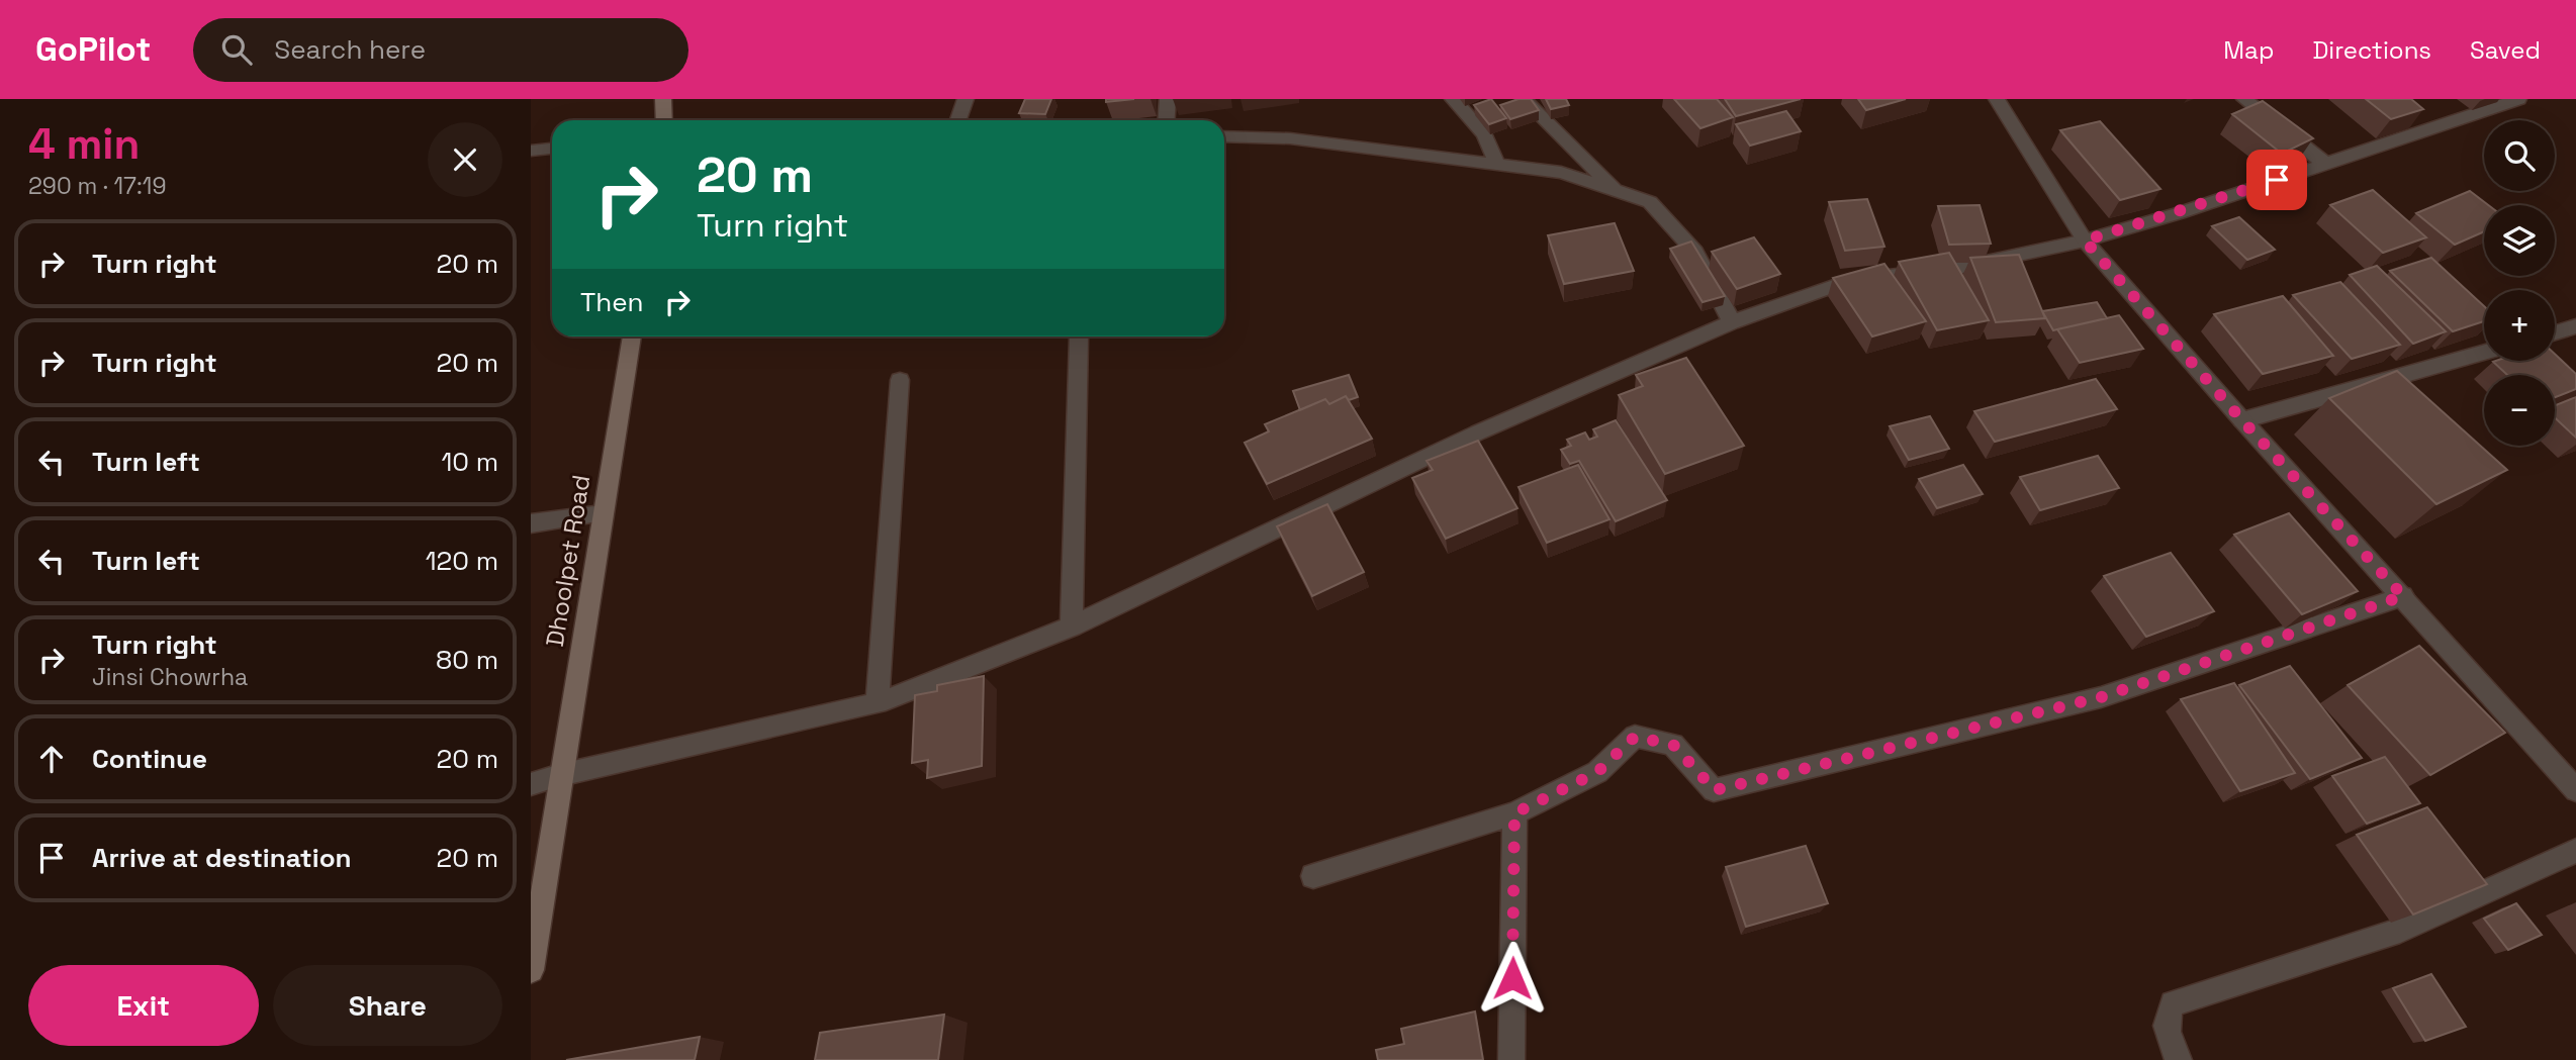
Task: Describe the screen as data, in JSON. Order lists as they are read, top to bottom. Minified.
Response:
{"streets":{"main road":["Dhoolpet Road"]},"page":{"header":"GoPilot","search":"Search here","nav":["Map","Directions","Saved"],"heading":["4 min","290 m · 17:19"],"map_buttons":["+","−"],"turn":["20 m","Turn right"],"list":[{"name":"Turn right","value":"20 m"},{"name":"Turn right","value":"20 m"},{"name":"Turn left","value":"10 m"},{"name":"Turn left","value":"120 m"},{"name":"Turn right","note":"Jinsi Chowrha","value":"80 m"},{"name":"Continue","value":"20 m"},{"name":"Arrive at destination","value":"20 m"}],"then":"Then","buttons":["Exit","Share"]}}
